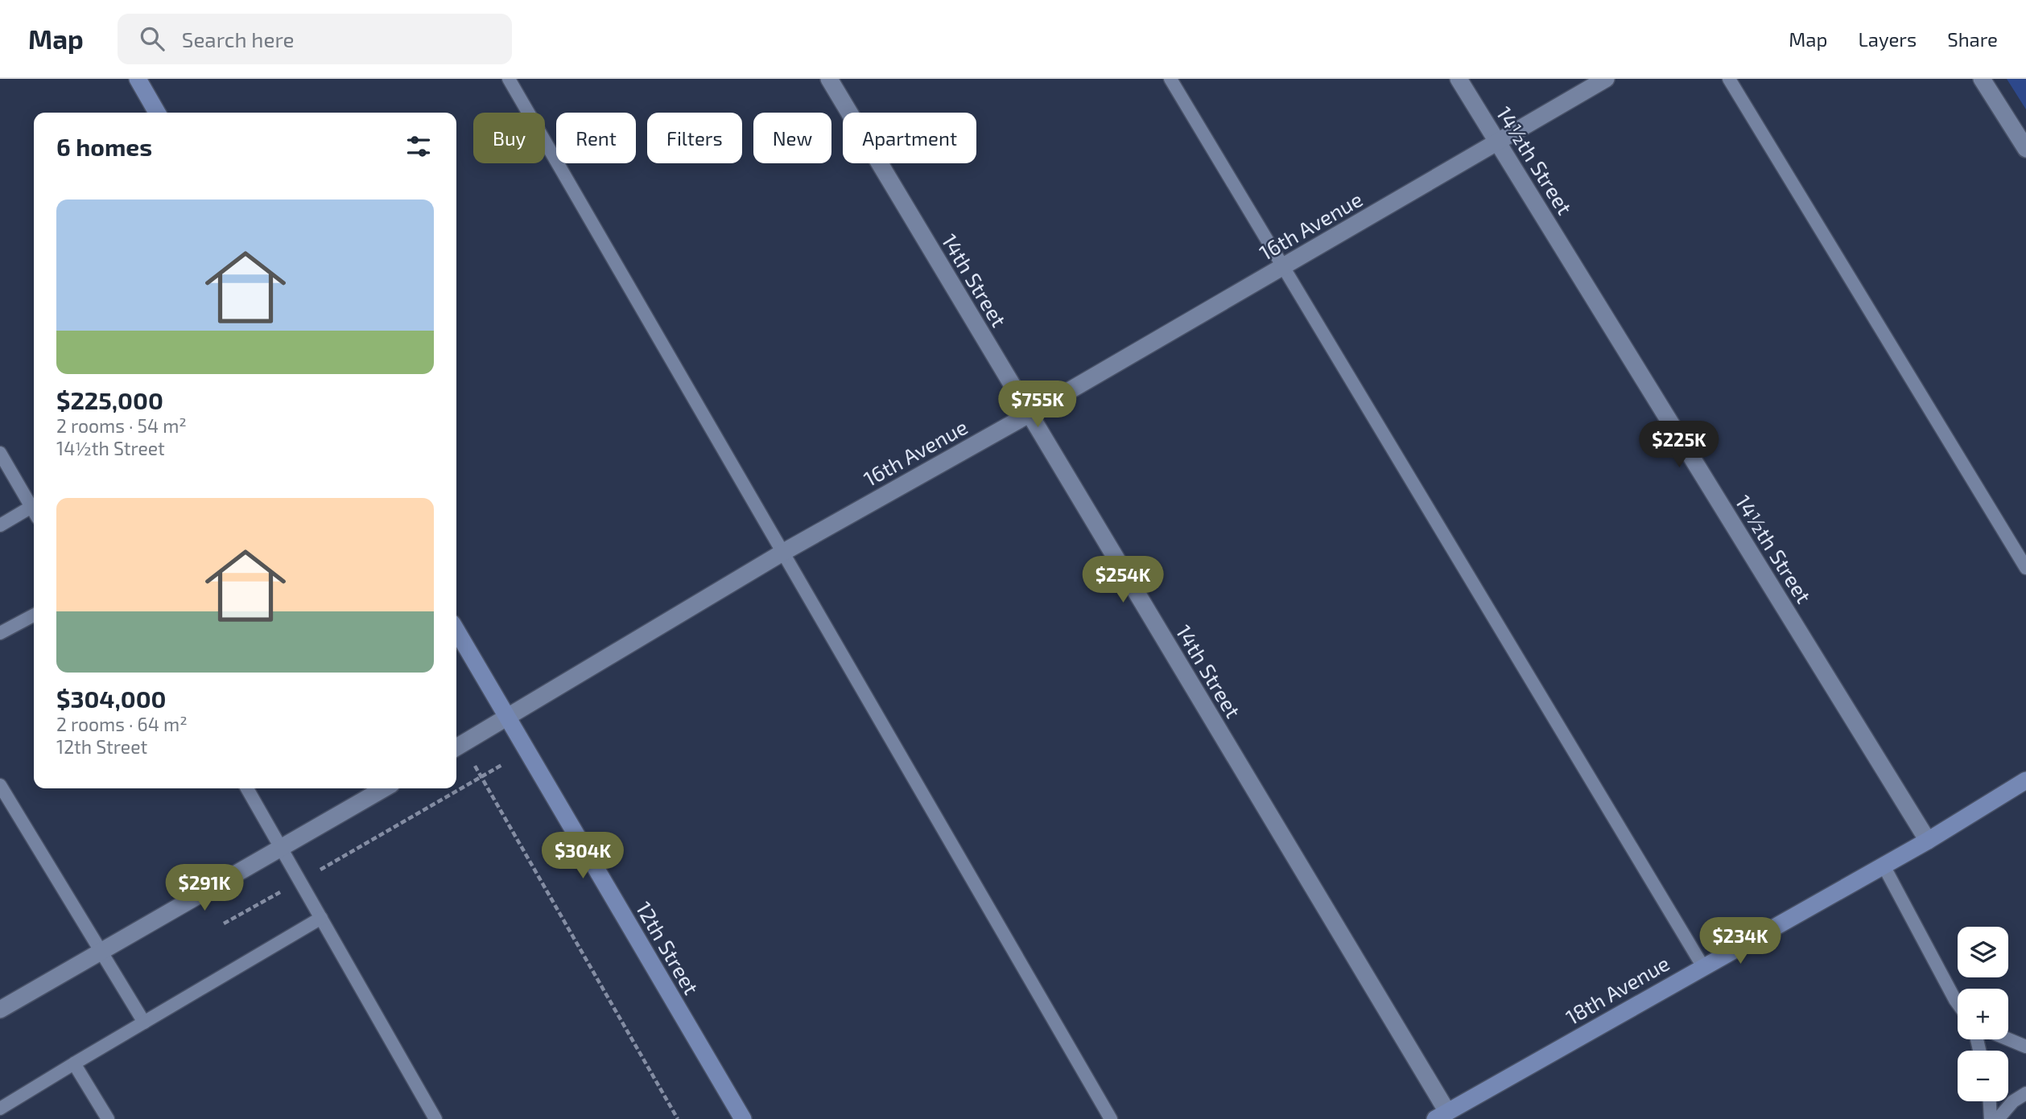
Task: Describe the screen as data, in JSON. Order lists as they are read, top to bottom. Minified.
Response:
{"streets":{"street":["14½th Street","16th Avenue","14th Street","12th Street","18th Avenue"]},"crossings":[["14½th Street","16th Avenue"],["14½th Street","18th Avenue"],["16th Avenue","14th Street"],["16th Avenue","12th Street"],["14th Street","18th Avenue"]],"page":{"header":"Map","search":"Search here","nav":["Map","Layers","Share"],"chip":["Buy","Rent","Filters","New","Apartment"],"heading":"6 homes","list":[{"name":"$225,000","note":"2 rooms · 54 m² · 14½th Street"},{"name":"$304,000","note":"2 rooms · 64 m² · 12th Street"}],"price":["$755K","$225K","$254K","$304K","$291K","$234K"],"map_buttons":["+","−"]}}
